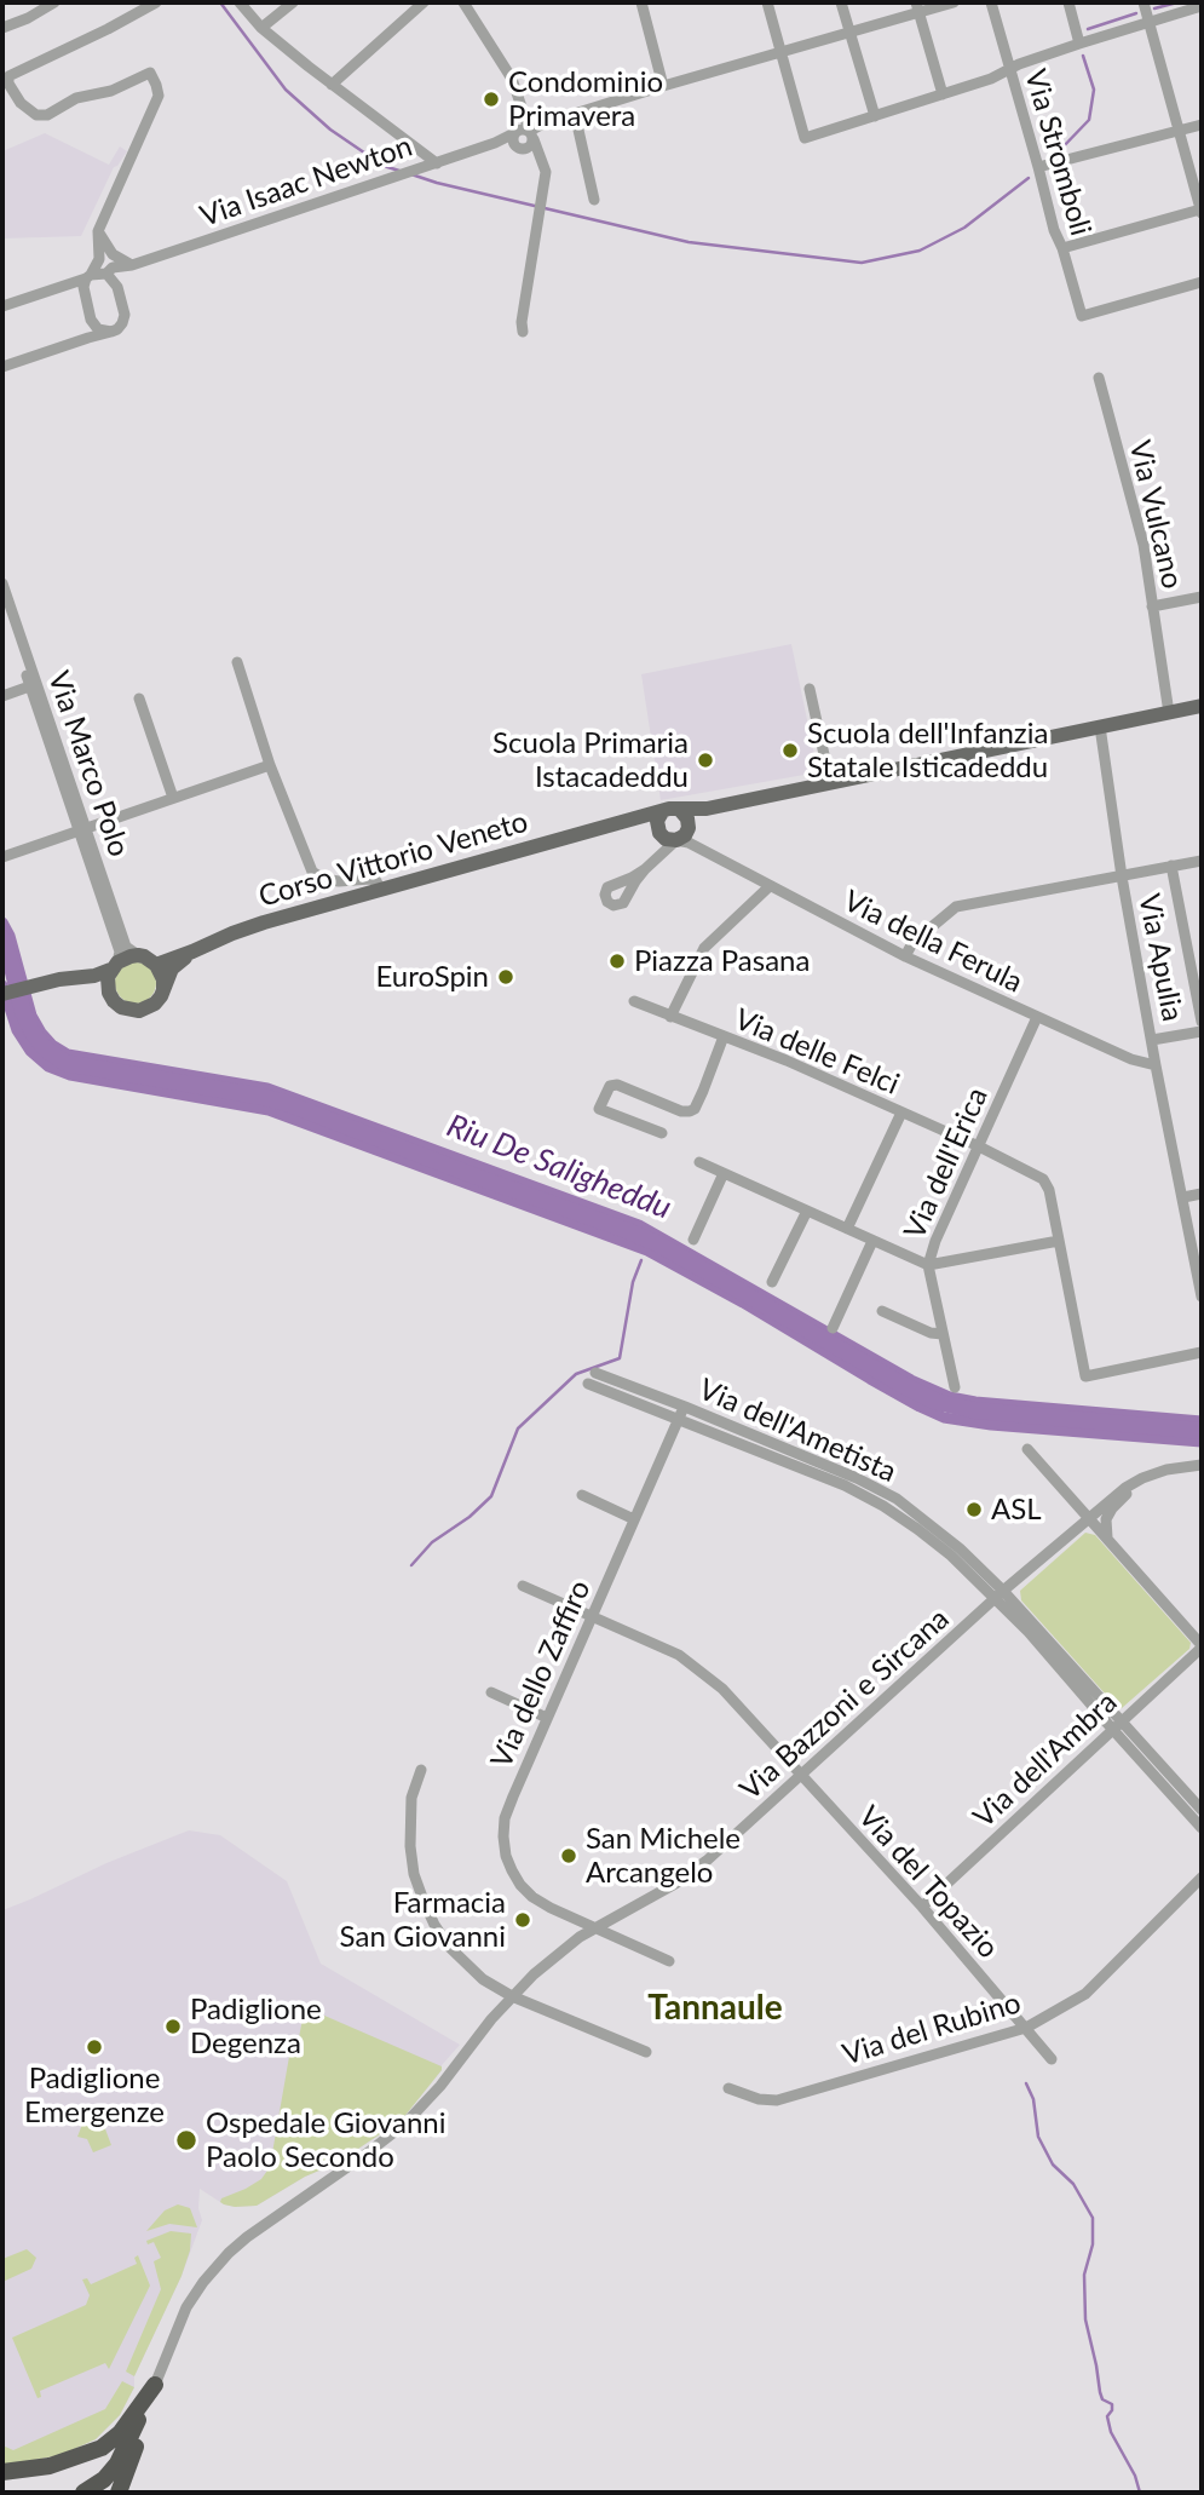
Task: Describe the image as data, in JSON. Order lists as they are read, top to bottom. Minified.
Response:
{"streets":{"main road":["Corso Vittorio Veneto"],"street":["Via Stromboli","Via Isaac Newton","Via Vulcano","Via Marco Polo","Via della Ferula","Via Apulia","Via delle Felci","Via dell'Erica","Via dell'Ametista","Via dello Zaffiro","Via Bazzoni e Sircana","Via dell'Ambra","Via del Topazio","Via del Rubino"]},"crossings":[["Via Marco Polo","Corso Vittorio Veneto"],["Corso Vittorio Veneto","Via della Ferula"],["Via della Ferula","Via Apulia"],["Via della Ferula","Via dell'Erica"],["Via delle Felci","Via dell'Erica"],["Via dell'Ametista","Via dello Zaffiro"],["Via dell'Ametista","Via Bazzoni e Sircana"],["Via dello Zaffiro","Via Bazzoni e Sircana"],["Via dello Zaffiro","Via del Topazio"],["Via Bazzoni e Sircana","Via del Topazio"],["Via dell'Ambra","Via del Topazio"],["Via del Topazio","Via del Rubino"]],"districts":["Tannaule"],"water":["Riu De Saligheddu"],"places":["Condominio Primavera","Scuola dell'Infanzia Statale Isticadeddu","Scuola Primaria Istacadeddu","Piazza Pasana","EuroSpin","ASL","San Michele Arcangelo","Farmacia San Giovanni","Padiglione Degenza","Padiglione Emergenze","Ospedale Giovanni Paolo Secondo"]}
